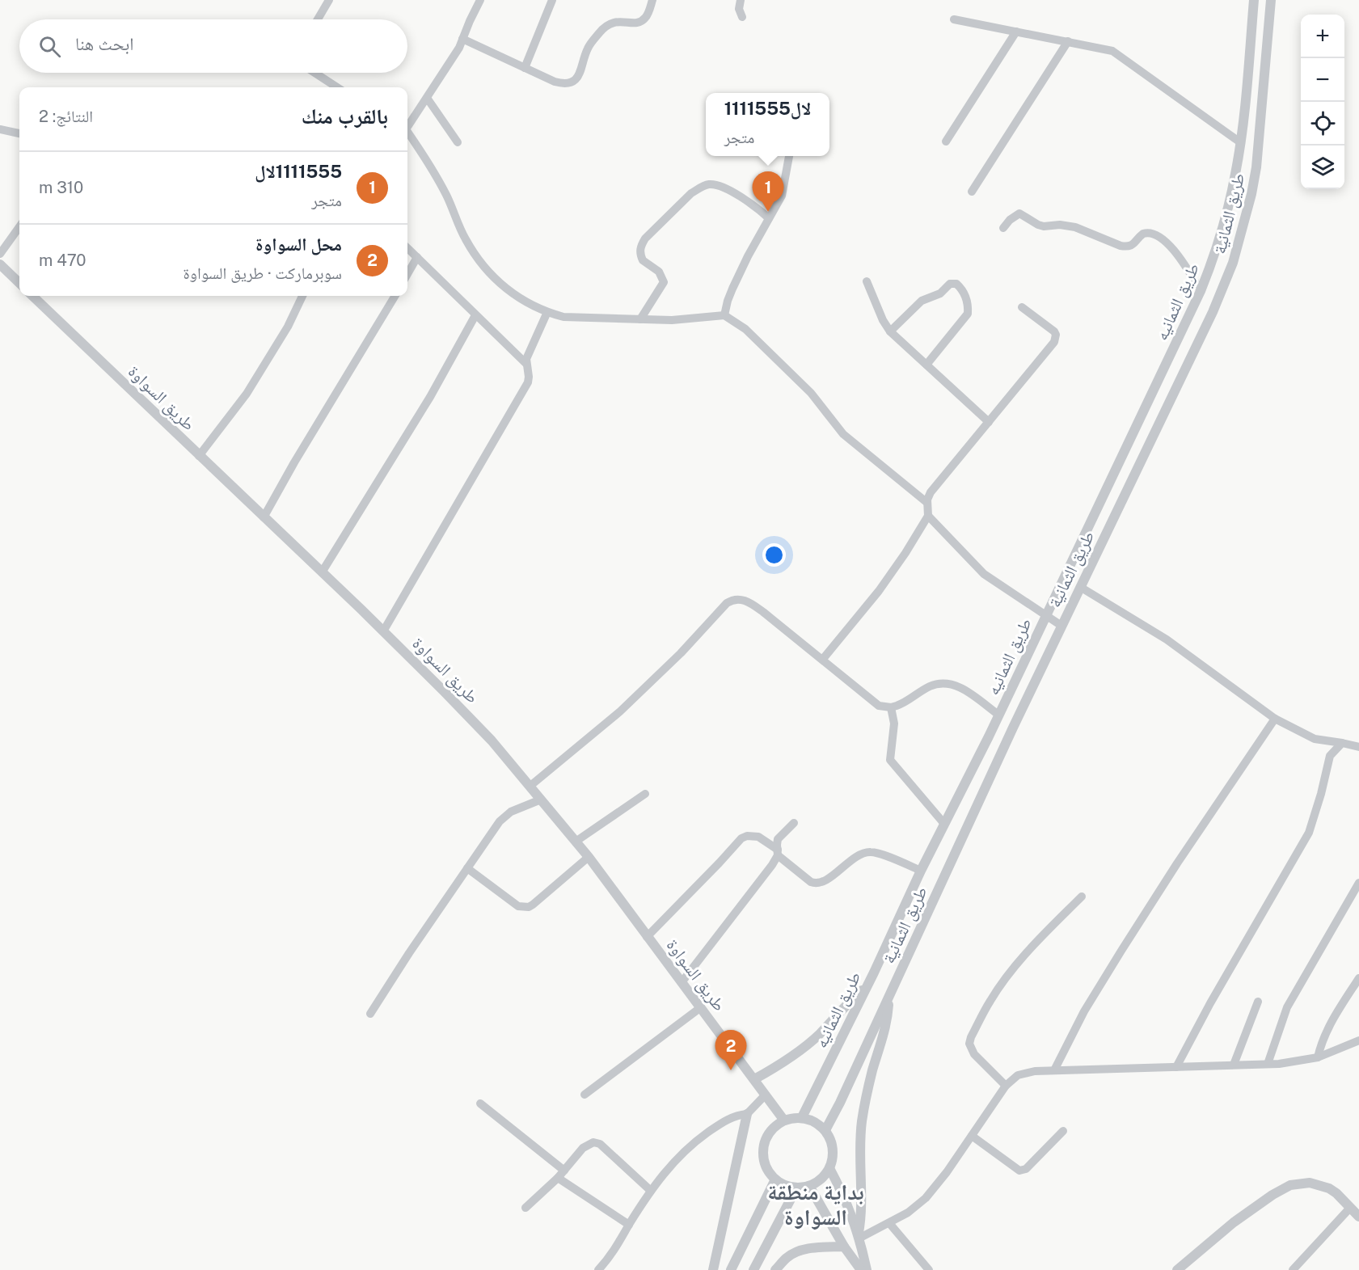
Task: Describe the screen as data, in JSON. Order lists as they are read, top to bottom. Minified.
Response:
{"streets":{"street":["طريق الثمانية","طريق الثمانيه","طريق السواوة"]},"crossings":[["طريق الثمانية","طريق الثمانيه"],["طريق الثمانية","طريق السواوة"],["طريق الثمانيه","طريق السواوة"]],"districts":["بداية منطقة السواوة"],"page":{"map_buttons":["+","−"],"search":"ابحث هنا","heading":["بالقرب منك","النتائج: 2"],"popup":["1111555لال","متجر"],"list":[{"mark":"1","name":"1111555لال","note":"متجر","value":"310 m"},{"mark":"2","name":"محل السواوة","note":"سوبرماركت · طريق السواوة","value":"470 m"}],"pins":["1","2"]}}
